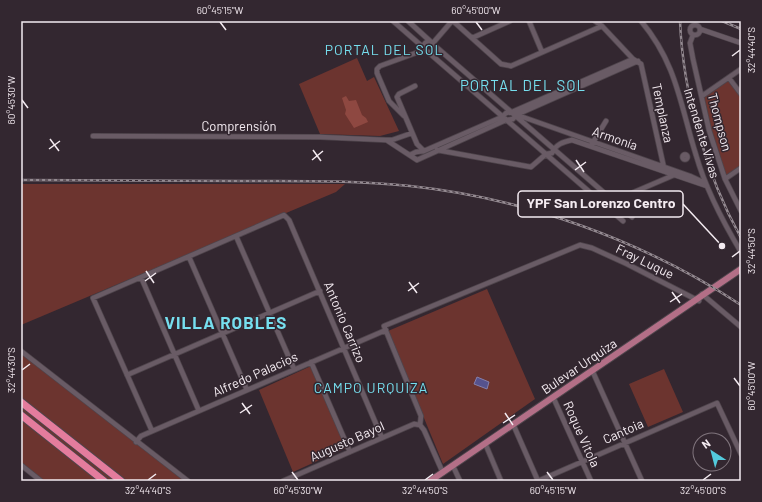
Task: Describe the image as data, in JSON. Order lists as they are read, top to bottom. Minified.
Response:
{"streets":{"main road":["Bulevar Urquiza"],"street":["Templanza","Thompson","Comprensión","Intendente Vivas","Armonía","Fray Luque","Antonio Carrizo","Alfredo Palacios","Cantoia","Roque Vitola","Augusto Bayol"]},"crossings":[["Templanza","Armonía"],["Intendente Vivas","Armonía"],["Fray Luque","Bulevar Urquiza"],["Fray Luque","Alfredo Palacios"],["Antonio Carrizo","Alfredo Palacios"],["Antonio Carrizo","Augusto Bayol"],["Bulevar Urquiza","Roque Vitola"],["Cantoia","Roque Vitola"]],"districts":["PORTAL DEL SOL","PORTAL DEL SOL","VILLA ROBLES","CAMPO URQUIZA"],"places":["YPF San Lorenzo Centro"],"north":"top left","coordinates":["60°45'15\"W","60°45'00\"W","32°44'40\"S","60°45'30\"W","32°44'50\"S","32°44'30\"S","32°45'00\"S"]}
